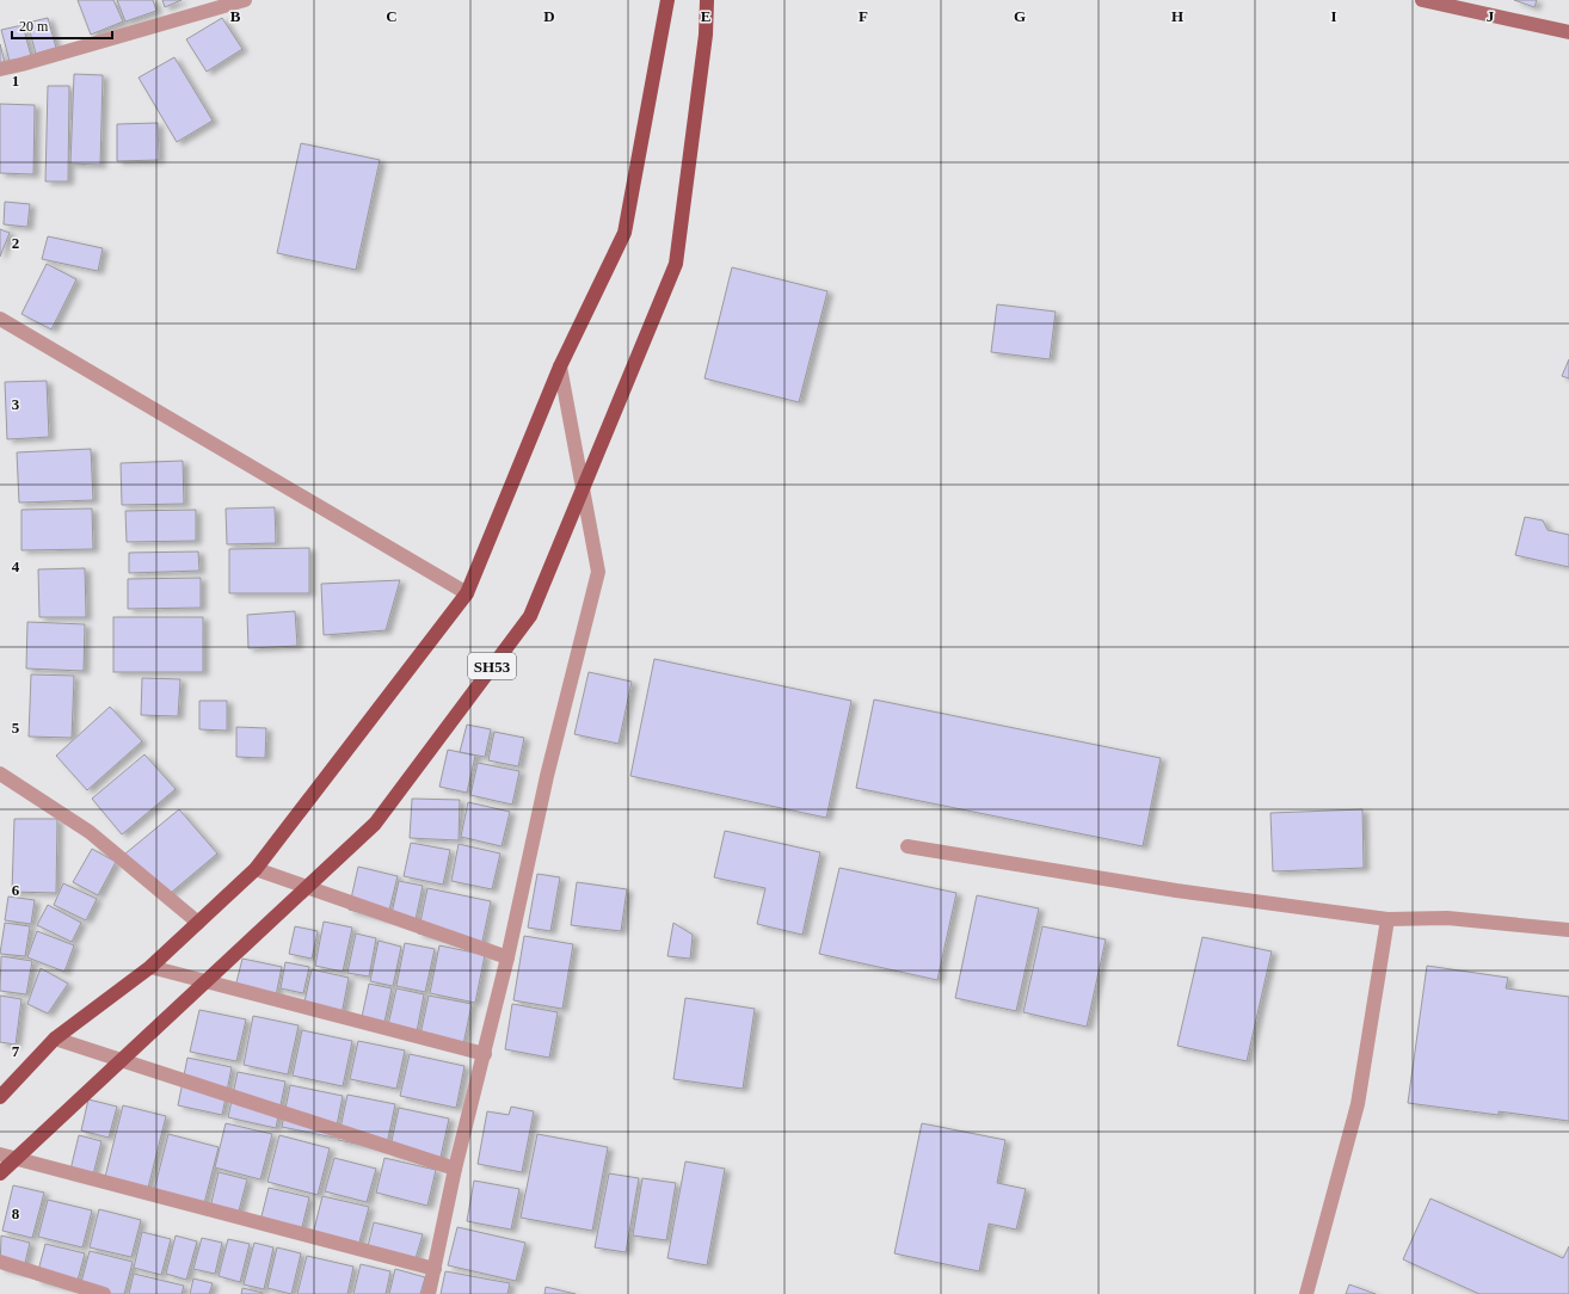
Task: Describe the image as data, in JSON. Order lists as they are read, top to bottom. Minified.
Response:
{"streets":{"main road":["SH53"]},"scale_bar":"20 m","grid":{"columns":["B","C","D","E","F","G","H","I","J"],"rows":["1","2","3","4","5","6","7","8"]}}
